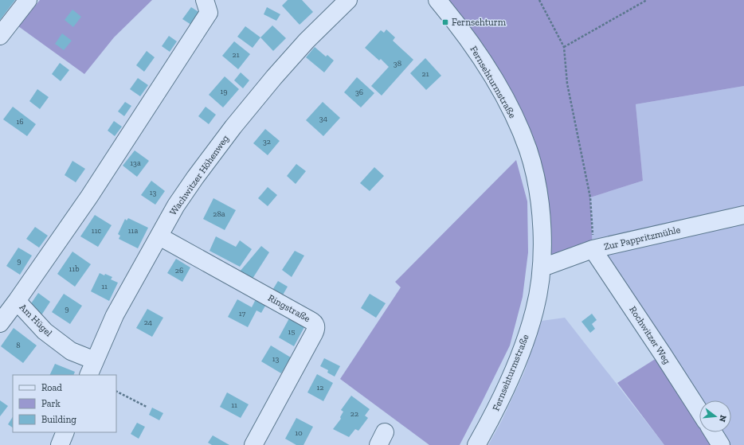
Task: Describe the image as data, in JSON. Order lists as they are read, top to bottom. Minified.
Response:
{"streets":{"street":["Fernsehturmstraße","Wachwitzer Höhenweg","Zur Pappritzmühle","Ringstraße","Am Hügel","Rochwitzer Weg"]},"crossings":[["Fernsehturmstraße","Zur Pappritzmühle"],["Wachwitzer Höhenweg","Ringstraße"],["Wachwitzer Höhenweg","Am Hügel"],["Zur Pappritzmühle","Rochwitzer Weg"]],"places":{"transit":["Fernsehturm"]},"house_numbers":["21","38","21","19","36","34","16","32","13a","13","28a","11c","11a","9","11b","26","11","9","17","24","15","8","13","12","11","22","10"],"legend":["Road","Park","Building"],"north":"right"}
